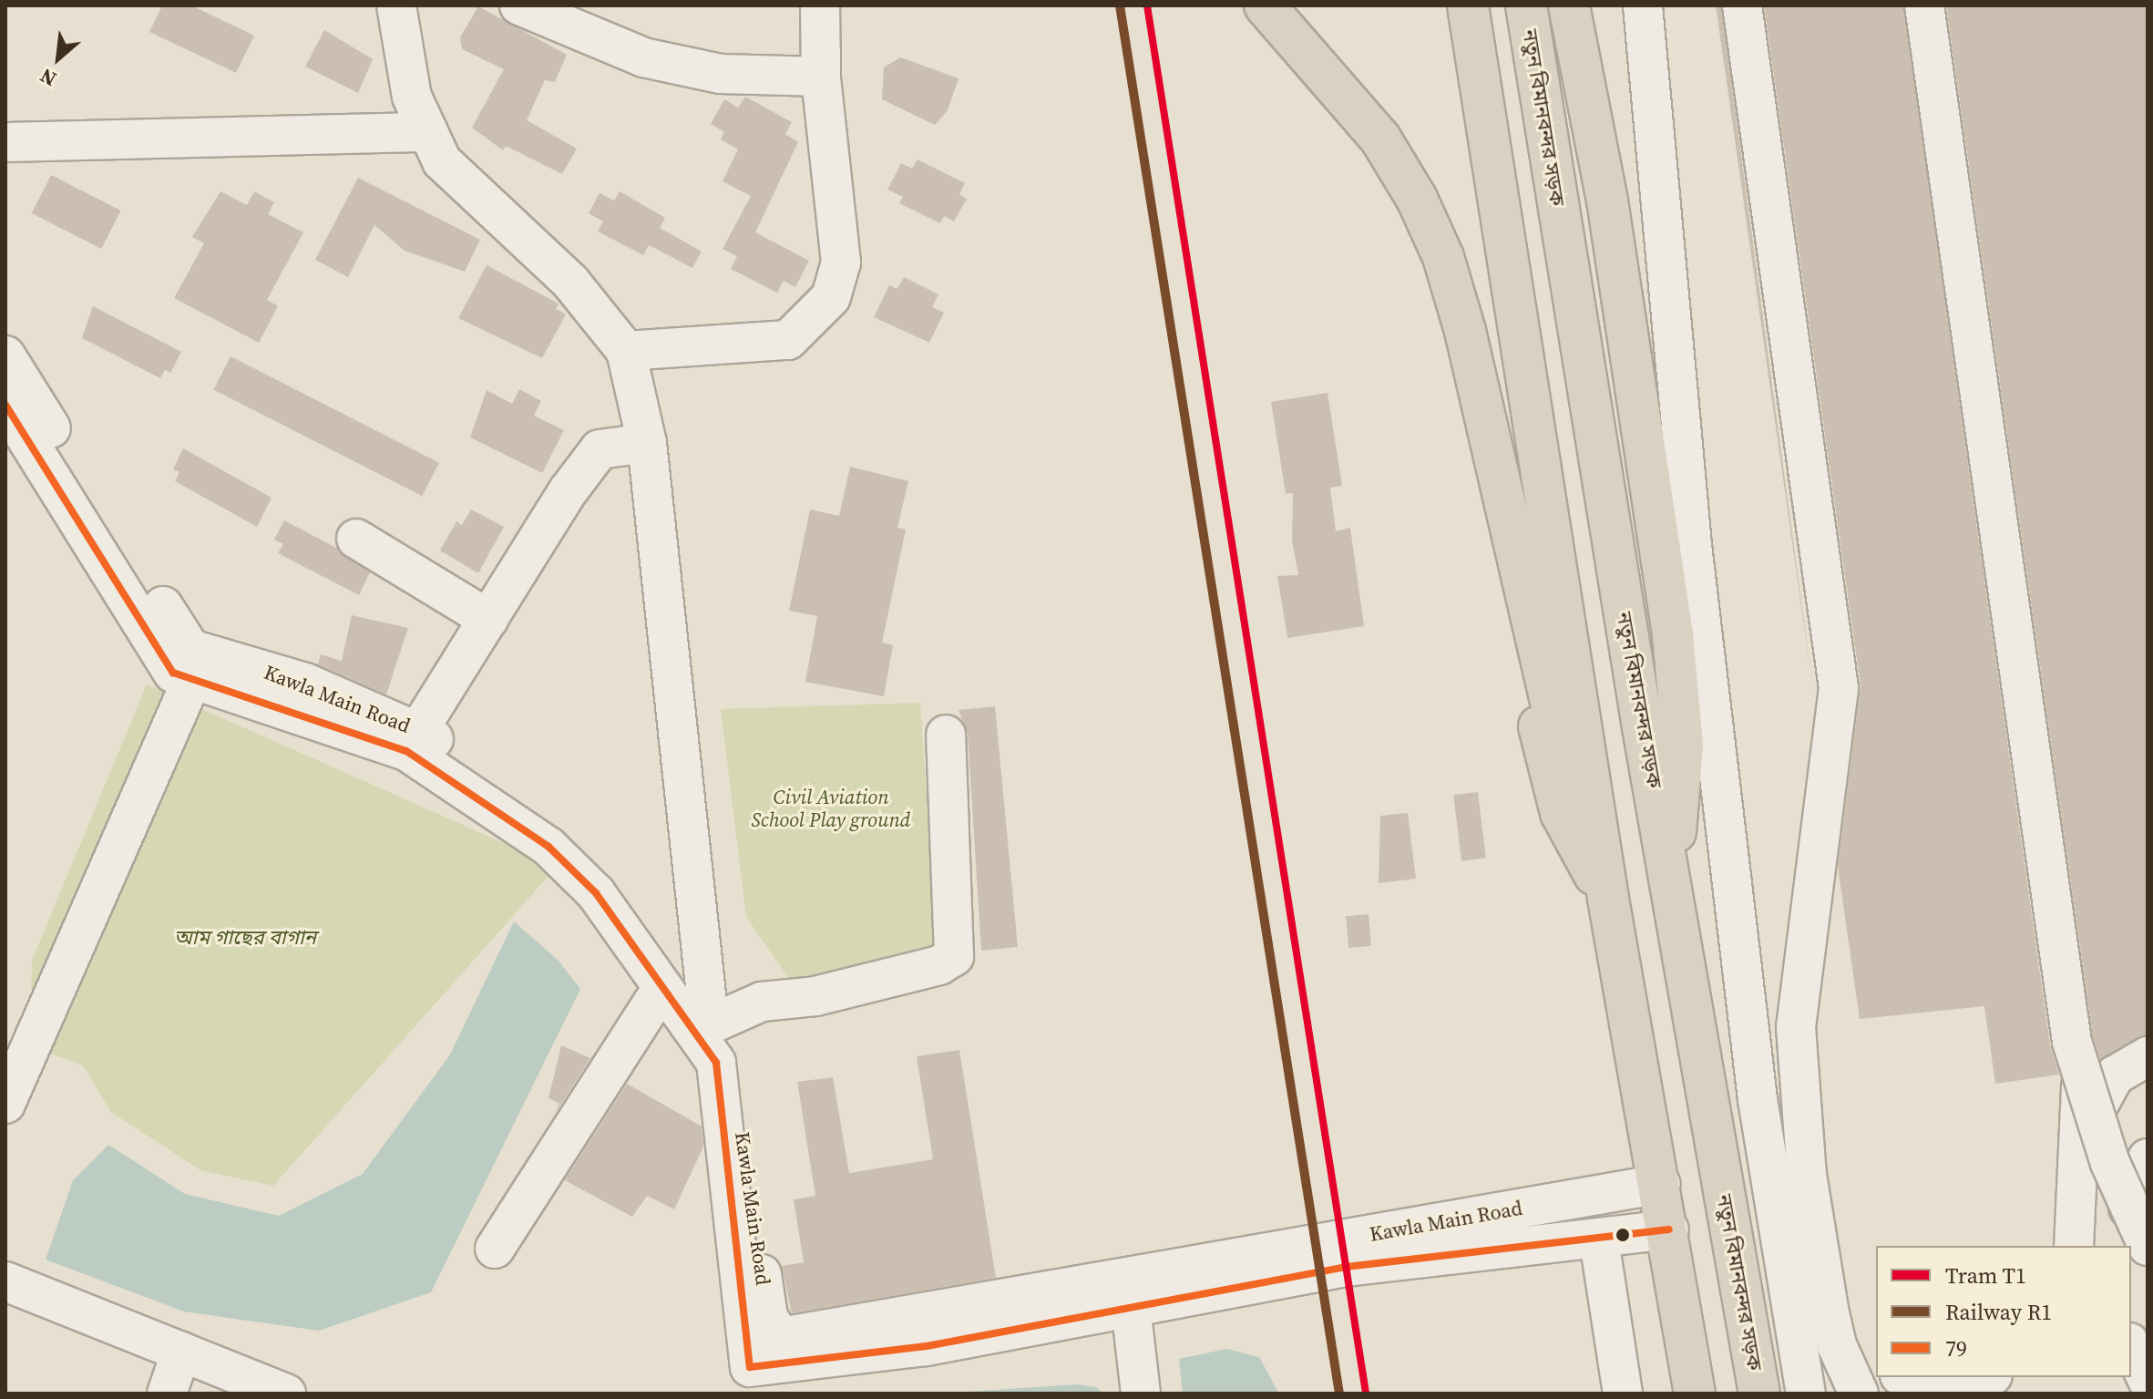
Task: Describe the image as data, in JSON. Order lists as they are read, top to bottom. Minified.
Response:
{"streets":{"highway":["নতুন বিমানবন্দর সড়ক"],"street":["Kawla Main Road"]},"parks":["Civil Aviation School Play ground","আম গাছের বাগান"],"lines":["tram line T1","rail line R1","transit line 79"],"legend":["Tram T1","Railway R1","79"],"north":"bottom left"}
